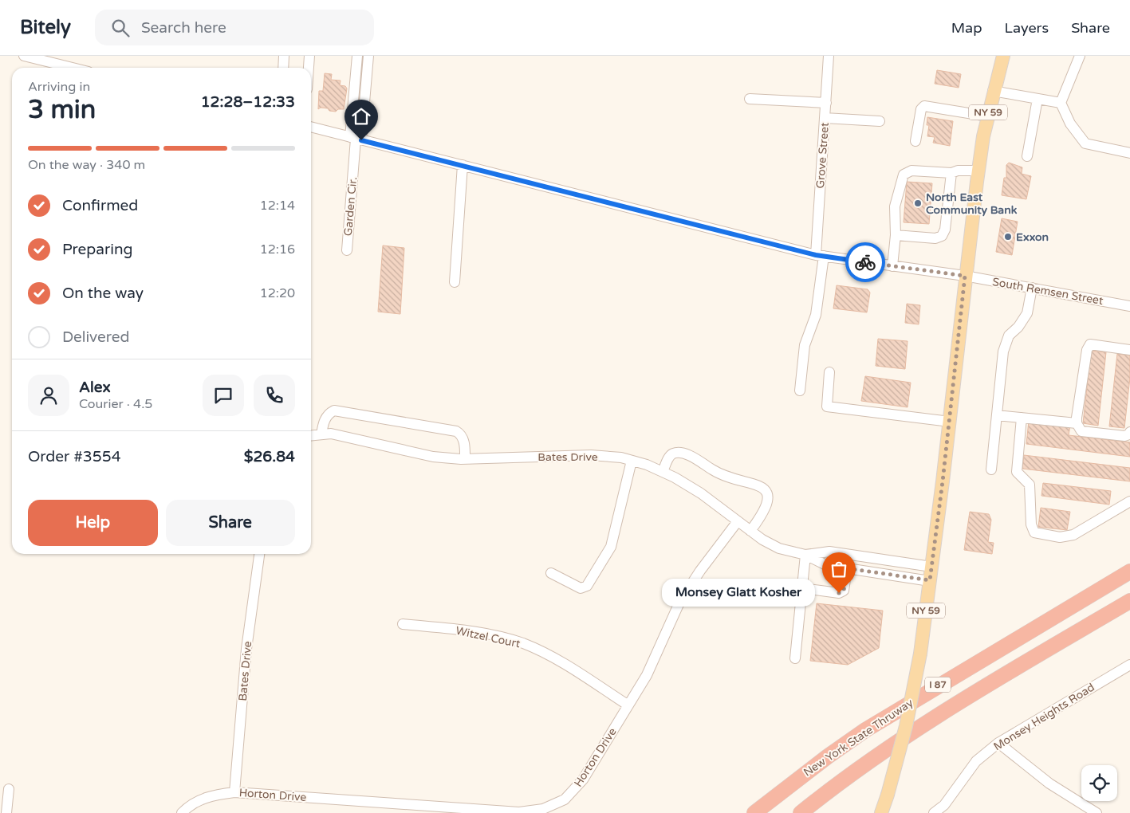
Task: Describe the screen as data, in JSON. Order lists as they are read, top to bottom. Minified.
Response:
{"streets":{"highway":["I 87","New York State Thruway"],"main road":["NY 59"],"street":["Grove Street","Garden Cir.","South Remsen Street","Bates Drive","Witzel Court","Monsey Heights Road","Horton Drive"]},"crossings":[["NY 59","South Remsen Street"],["NY 59","Bates Drive"],["Grove Street","South Remsen Street"],["Garden Cir.","South Remsen Street"],["Bates Drive","Horton Drive"],["Witzel Court","Horton Drive"]],"places":["North East Community Bank","Exxon","Monsey Glatt Kosher"],"page":{"header":"Bitely","search":"Search here","nav":["Map","Layers","Share"],"heading":["3 min","Arriving in","12:28–12:33"],"panel":["Alex","Courier · 4.5","Order #3554","$26.84"],"bar":"On the way · 340 m","list":[["Confirmed","12:14"],["Preparing","12:16"],["On the way","12:20"],"Delivered"],"buttons":["Help","Share"],"bubble":"Monsey Glatt Kosher"}}
